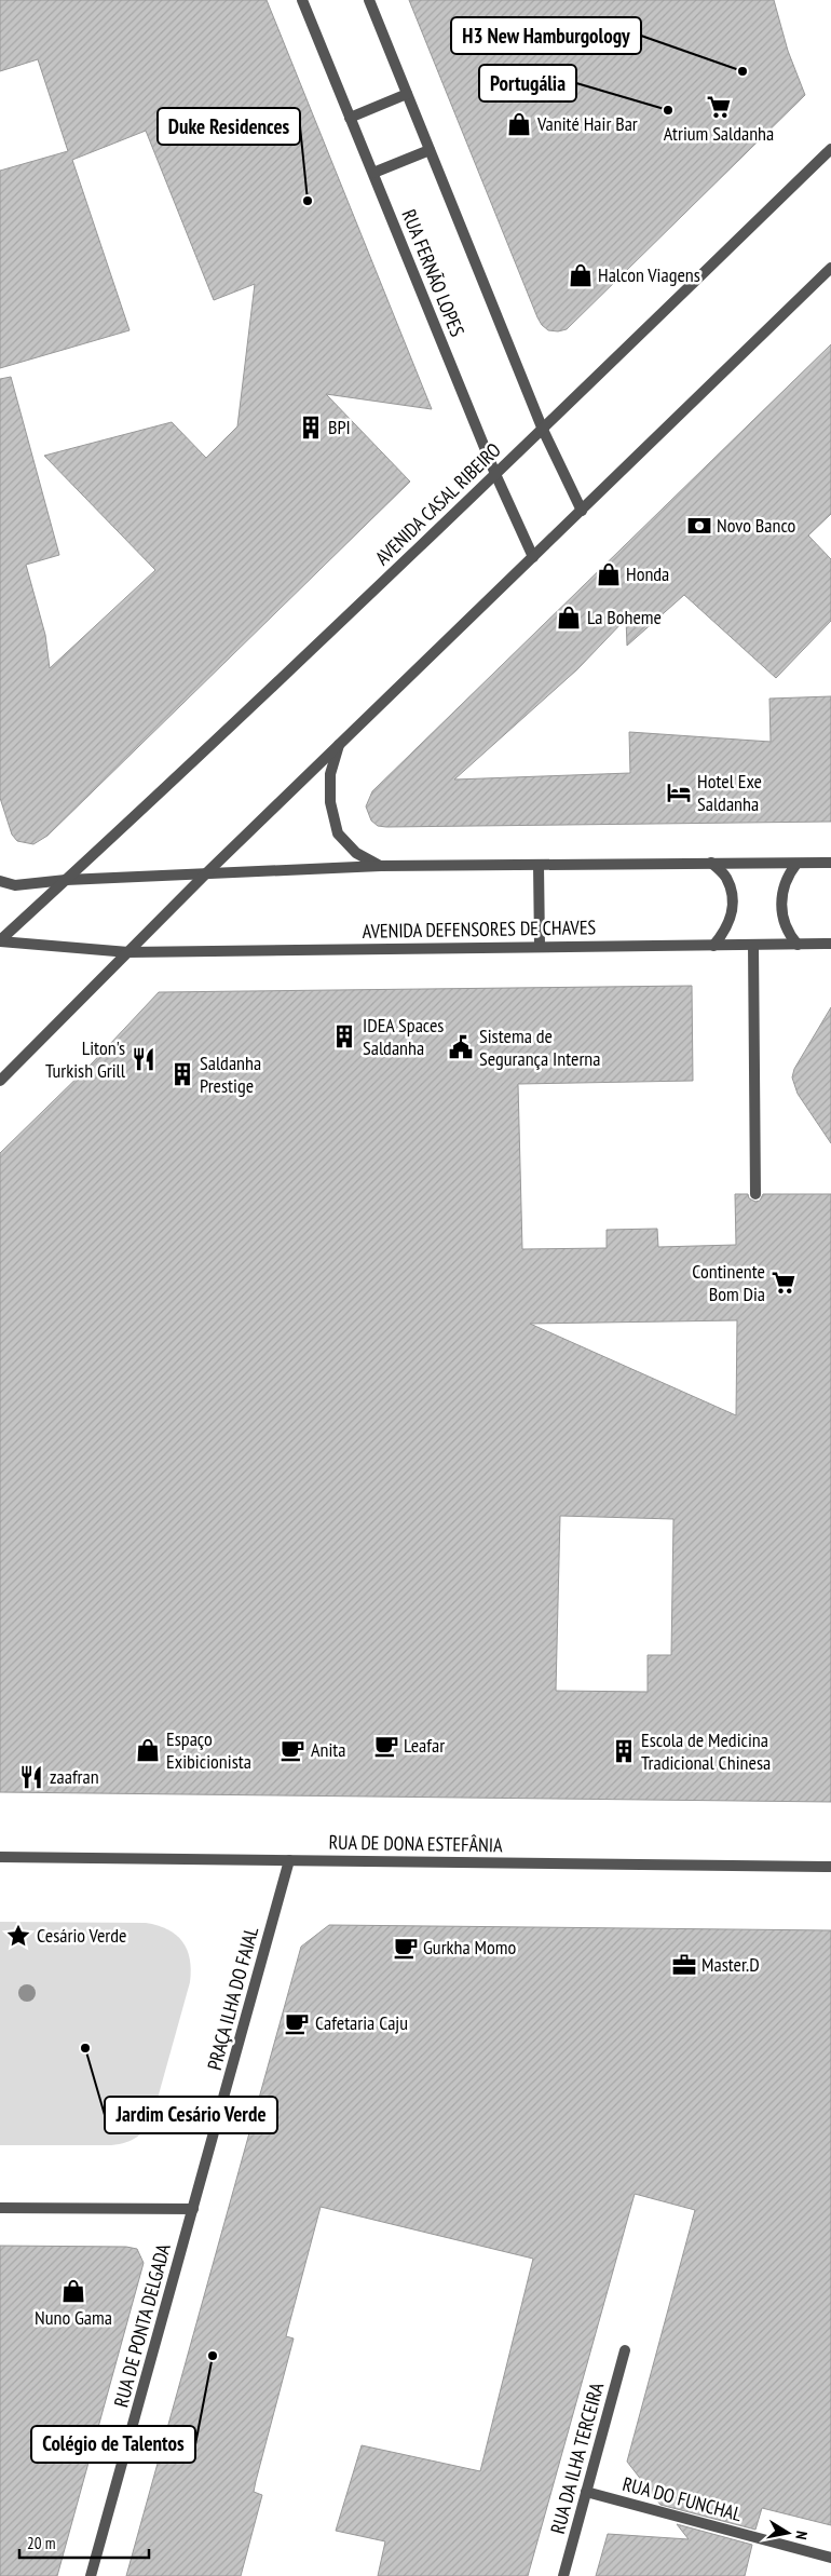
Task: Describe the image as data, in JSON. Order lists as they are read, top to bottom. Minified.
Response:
{"streets":{"street":["RUA FERNÃO LOPES","AVENIDA CASAL RIBEIRO","AVENIDA DEFENSORES DE CHAVES","RUA DE DONA ESTEFÂNIA","PRAÇA ILHA DO FAIAL","RUA DE PONTA DELGADA","RUA DA ILHA TERCEIRA","RUA DO FUNCHAL"]},"crossings":[["RUA FERNÃO LOPES","AVENIDA CASAL RIBEIRO"],["AVENIDA CASAL RIBEIRO","AVENIDA DEFENSORES DE CHAVES"],["RUA DE DONA ESTEFÂNIA","PRAÇA ILHA DO FAIAL"],["PRAÇA ILHA DO FAIAL","RUA DE PONTA DELGADA"],["RUA DA ILHA TERCEIRA","RUA DO FUNCHAL"]],"places":{"other":["H3 New Hamburgology","Portugália","Duke Residences","Jardim Cesário Verde","Colégio de Talentos"],"supermarket":["Atrium Saldanha","Continente Bom Dia"],"shop":["Vanité Hair Bar","Halcon Viagens","Honda","La Boheme","Espaço Exibicionista","Nuno Gama"],"building":["BPI","IDEA Spaces Saldanha","Saldanha Prestige","Escola de Medicina Tradicional Chinesa"],"bank":["Novo Banco"],"hotel":["Hotel Exe Saldanha"],"public building":["Sistema de Segurança Interna"],"restaurant":["Liton's Turkish Grill","zaafran"],"cafe":["Leafar","Anita","Gurkha Momo","Cafetaria Caju"],"place":["Cesário Verde"],"office":["Master.D"]},"scale_bar":"20 m","north":"right"}
